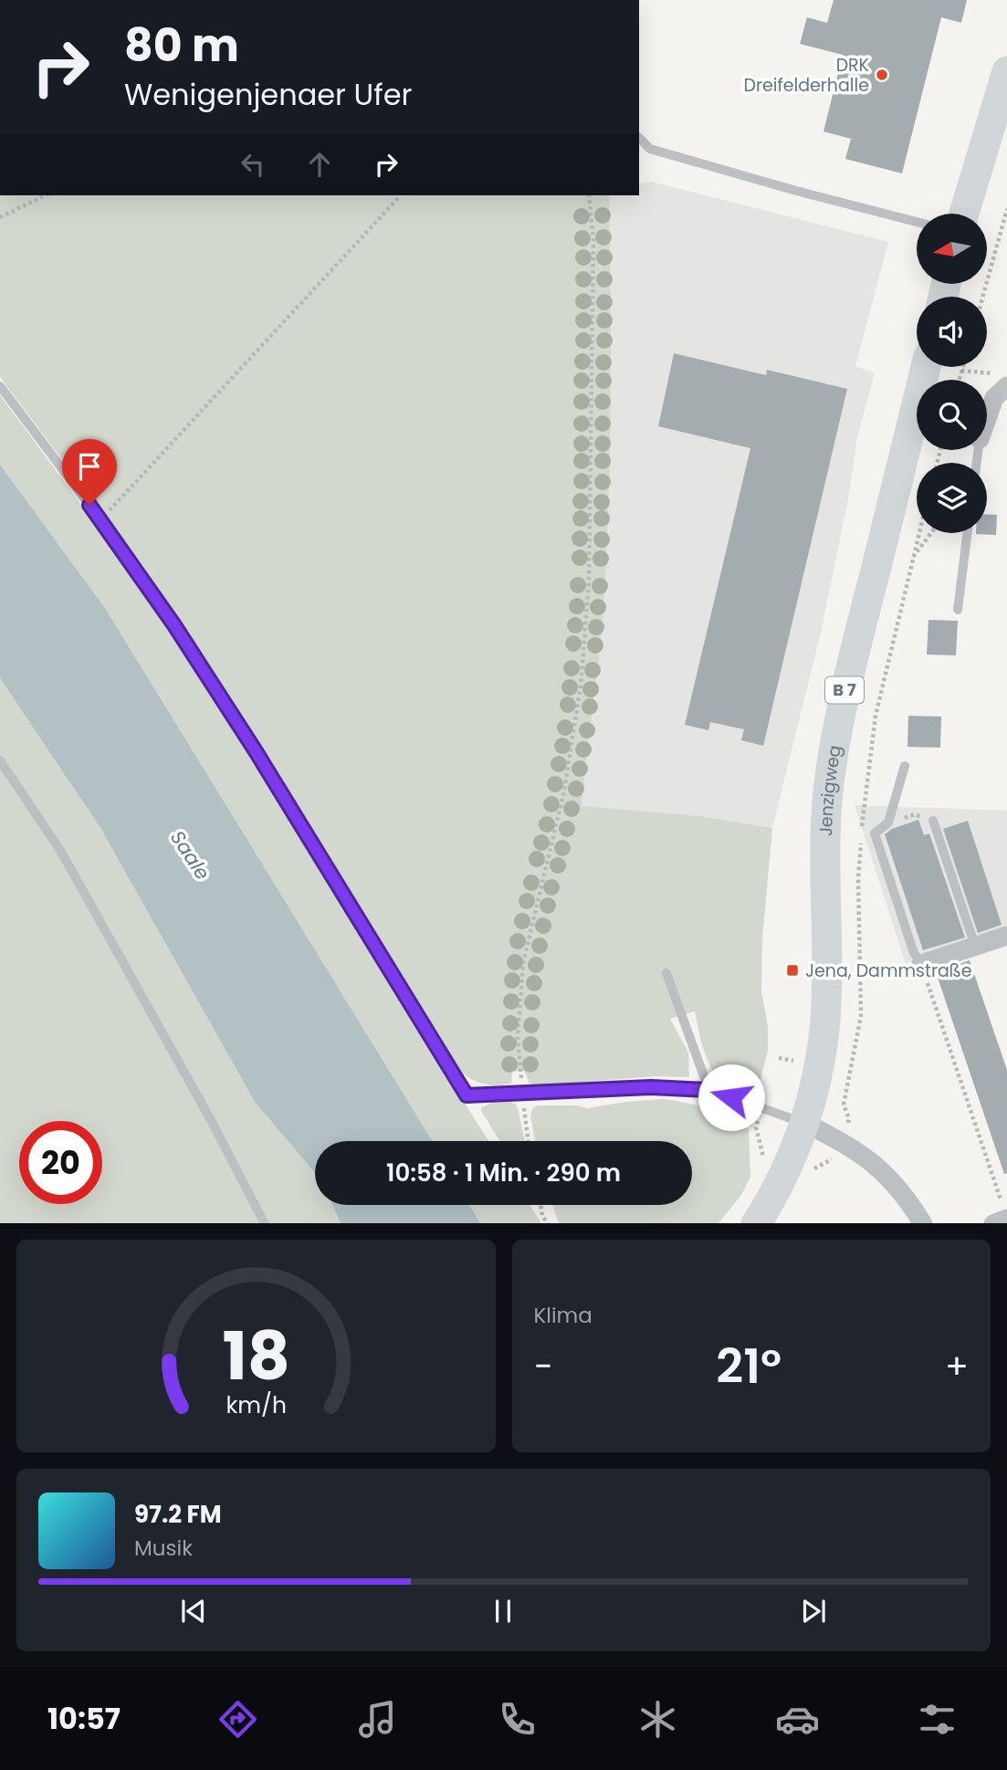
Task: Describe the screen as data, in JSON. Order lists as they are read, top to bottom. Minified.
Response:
{"streets":{"main road":["B 7","Jenzigweg"]},"water":["Saale"],"places":{"other":["DRK Dreifelderhalle"],"transit":["Jena, Dammstraße"]},"north":"left","page":{"turn":["80 m","Wenigenjenaer Ufer"],"limit":"20","trip":"10:58 · 1 Min. · 290 m","tile":"Klima","heat":["−","21°","+"],"song":["97.2 FM","Musik"],"tabs":"10:57","gauge":["18","km/h"]}}
